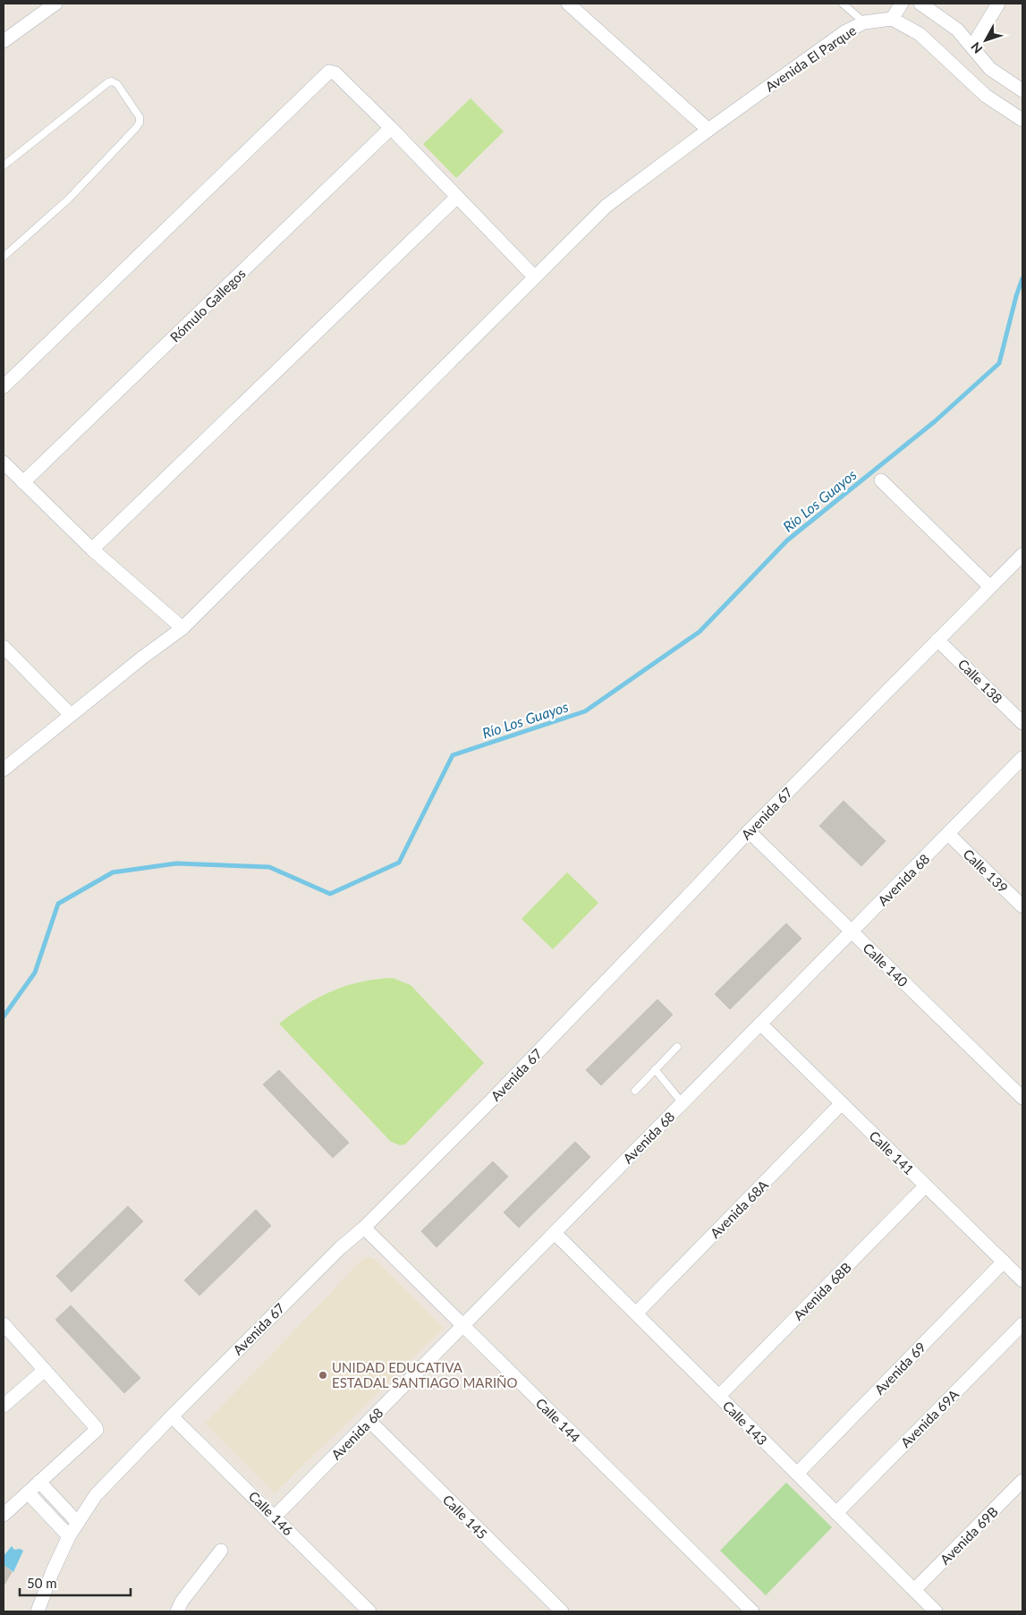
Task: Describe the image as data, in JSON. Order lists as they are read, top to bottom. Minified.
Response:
{"streets":{"street":["Avenida El Parque","Rómulo Gallegos","Calle 138","Avenida 67","Calle 139","Avenida 68","Calle 140","Calle 141","Avenida 68A","Avenida 68B","Avenida 69","Avenida 69A","Calle 144","Calle 143","Calle 146","Calle 145","Avenida 69B"]},"crossings":[["Calle 138","Avenida 67"],["Avenida 67","Calle 140"],["Avenida 67","Calle 144"],["Avenida 67","Calle 146"],["Calle 139","Avenida 68"],["Avenida 68","Calle 140"],["Avenida 68","Calle 141"],["Avenida 68","Calle 144"],["Avenida 68","Calle 143"],["Avenida 68","Calle 146"],["Avenida 68","Calle 145"],["Calle 141","Avenida 68A"],["Calle 141","Avenida 68B"],["Calle 141","Avenida 69"],["Avenida 68A","Calle 143"],["Avenida 68B","Calle 143"],["Avenida 69","Calle 143"],["Avenida 69A","Calle 143"],["Calle 143","Avenida 69B"]],"water":["Río Los Guayos"],"places":["UNIDAD EDUCATIVA ESTADAL SANTIAGO MARIÑO"],"scale_bar":"50 m","north":"bottom left"}
